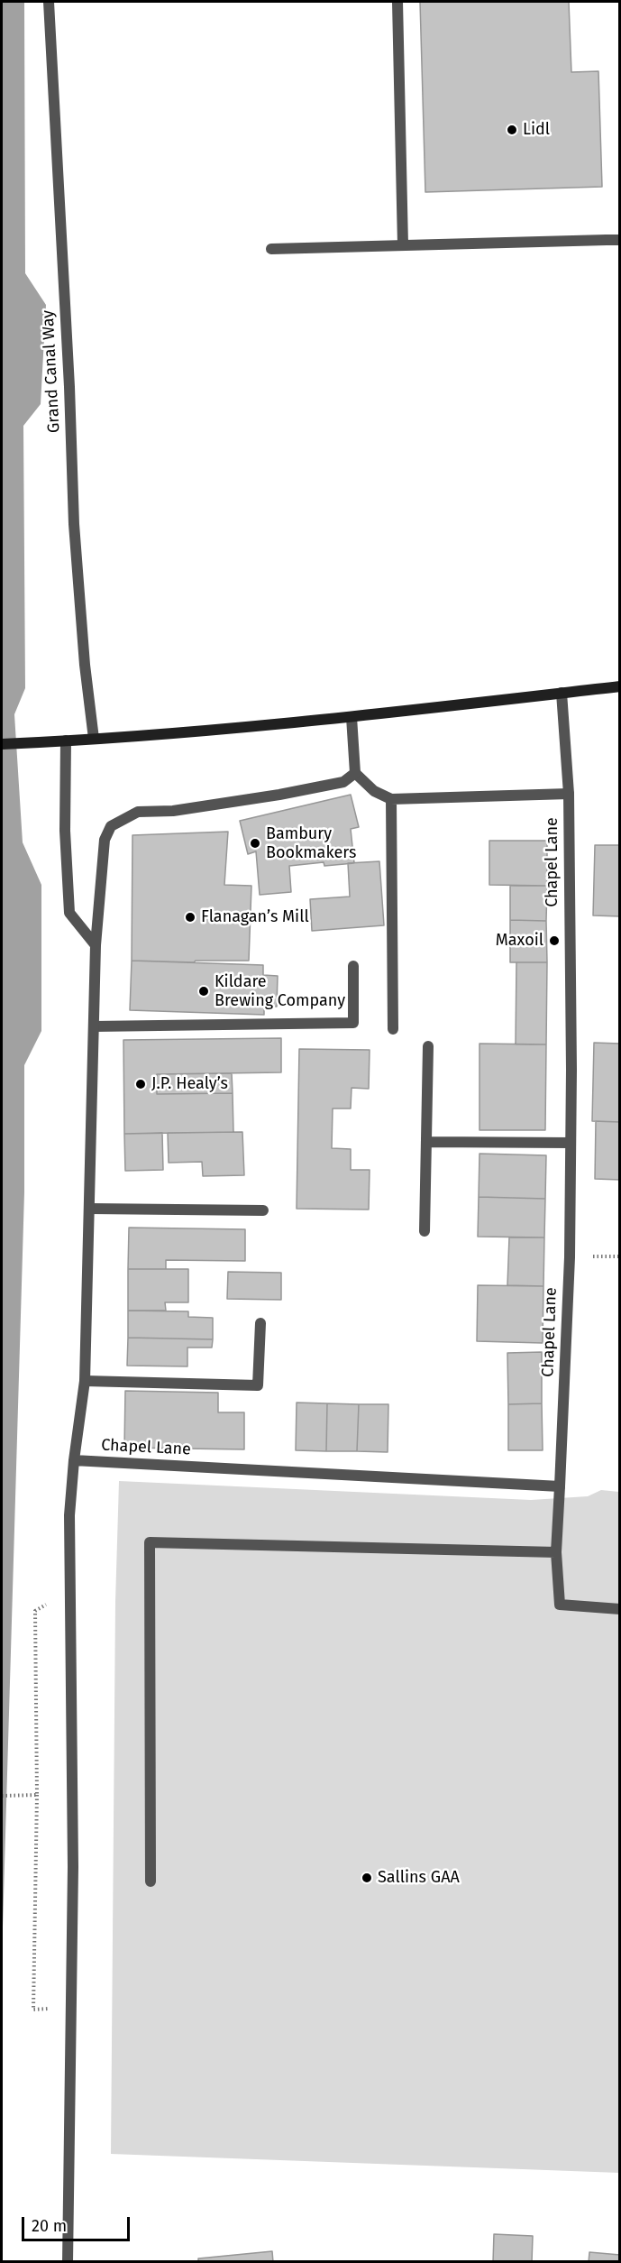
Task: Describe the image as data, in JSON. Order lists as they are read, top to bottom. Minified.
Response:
{"streets":{"street":["Grand Canal Way","Chapel Lane"]},"places":["Lidl","Bambury Bookmakers","Flanagan’s Mill","Maxoil","Kildare Brewing Company","J.P. Healy’s","Sallins GAA"],"scale_bar":"20 m"}
